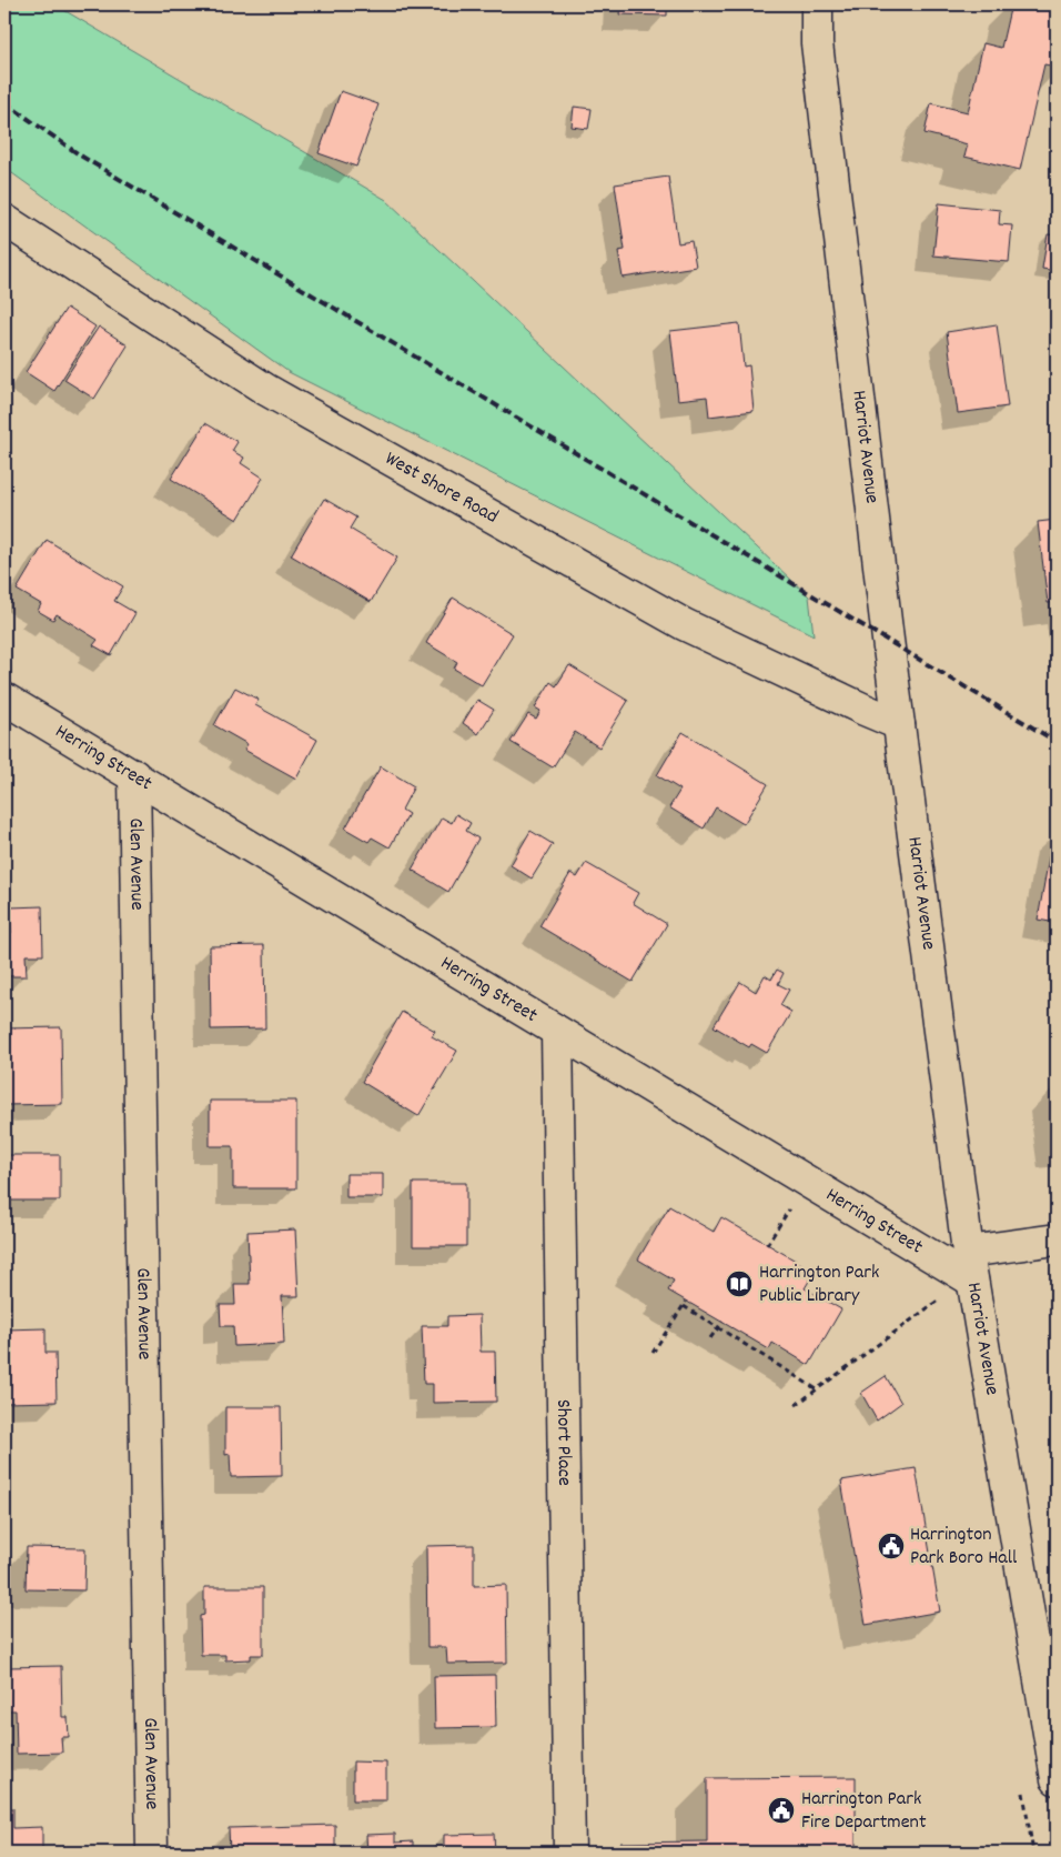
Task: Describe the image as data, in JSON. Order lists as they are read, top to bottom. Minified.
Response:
{"streets":{"street":["Harriot Avenue","West Shore Road","Herring Street","Glen Avenue","Short Place"]},"crossings":[["Harriot Avenue","West Shore Road"],["Harriot Avenue","Herring Street"],["Herring Street","Glen Avenue"],["Herring Street","Short Place"]],"places":{"library":["Harrington Park Public Library"],"public building":["Harrington Park Boro Hall","Harrington Park Fire Department"]}}
